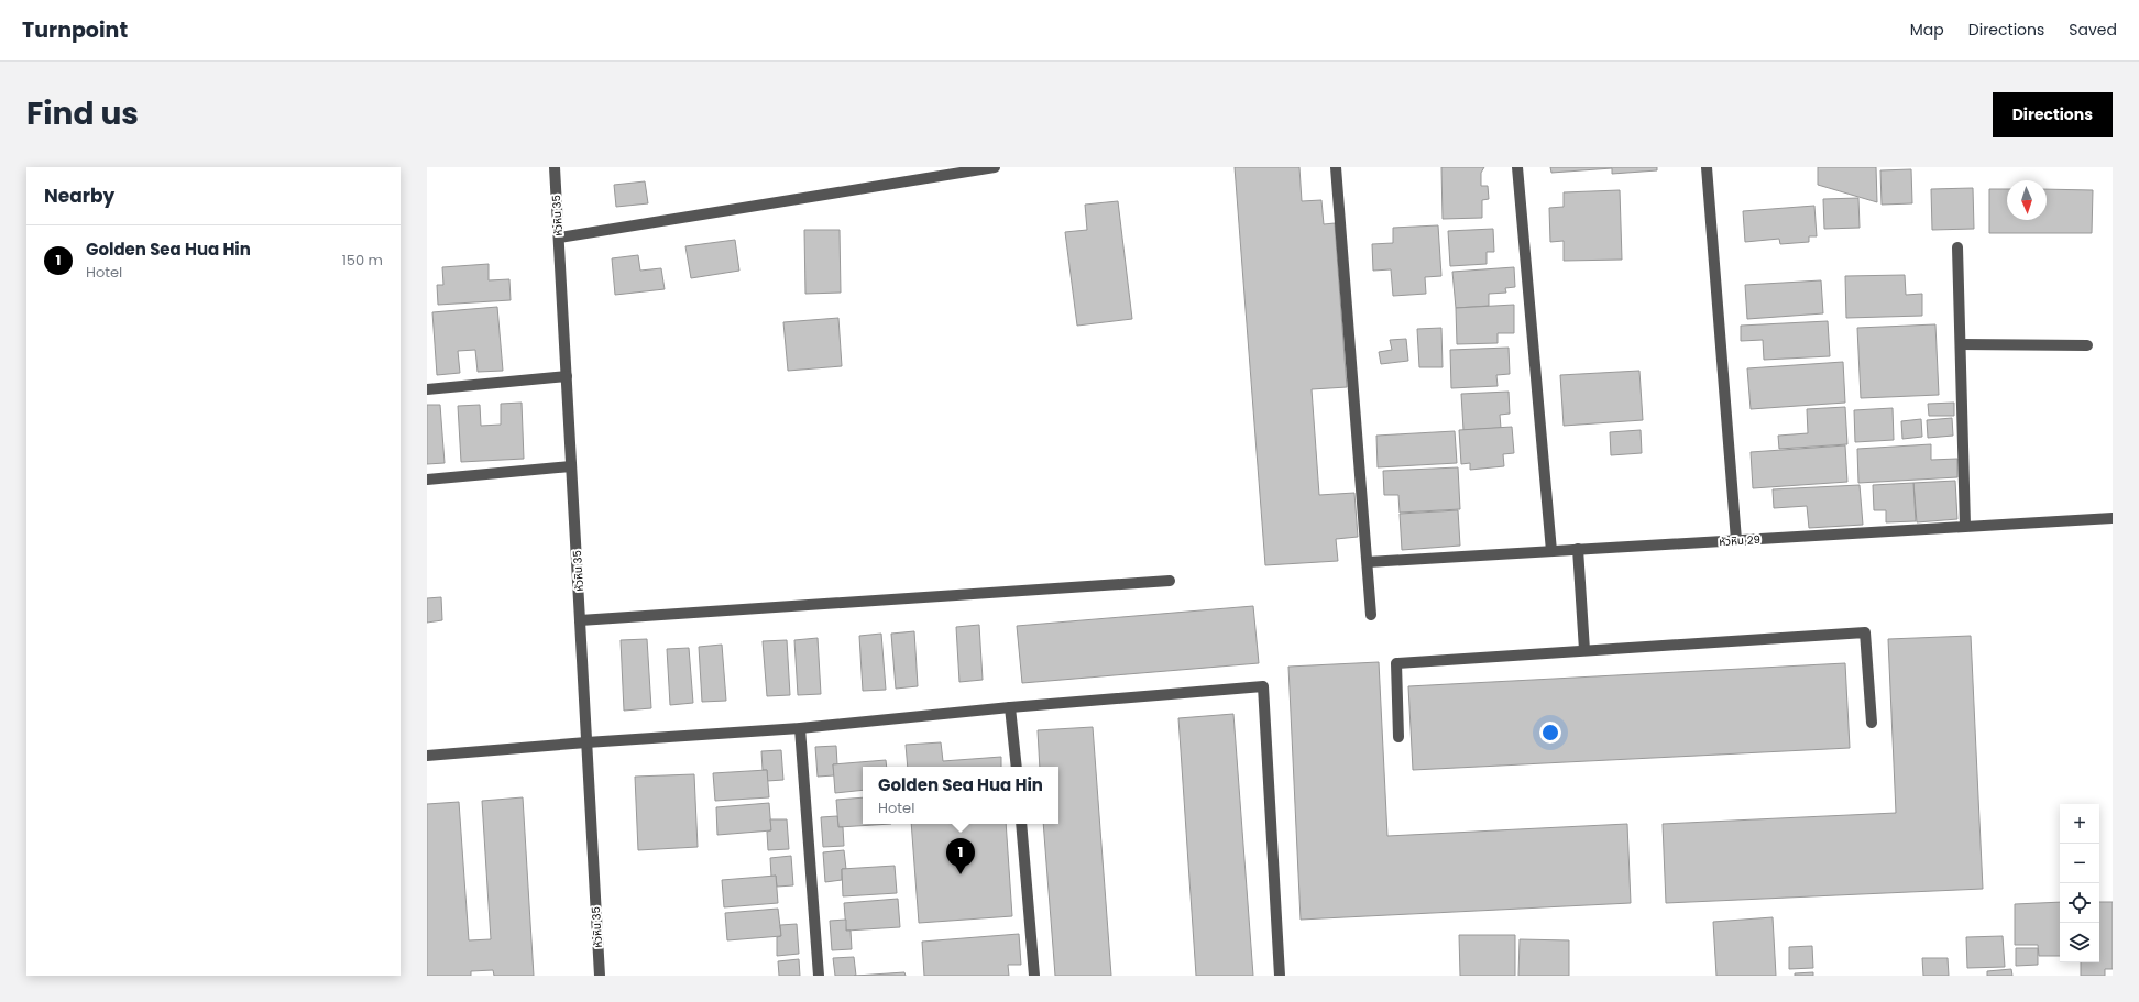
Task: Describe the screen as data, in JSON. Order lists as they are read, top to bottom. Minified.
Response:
{"streets":{"street":["หัวหิน 35","หัวหิน 29"]},"north":"bottom","page":{"header":"Turnpoint","nav":["Map","Directions","Saved"],"title":"Find us","buttons":"Directions","heading":"Nearby","list":[{"mark":"1","name":"Golden Sea Hua Hin","note":"Hotel","value":"150 m"}],"popup":["Golden Sea Hua Hin","Hotel"],"map_buttons":["+","−"],"pins":"1"}}
